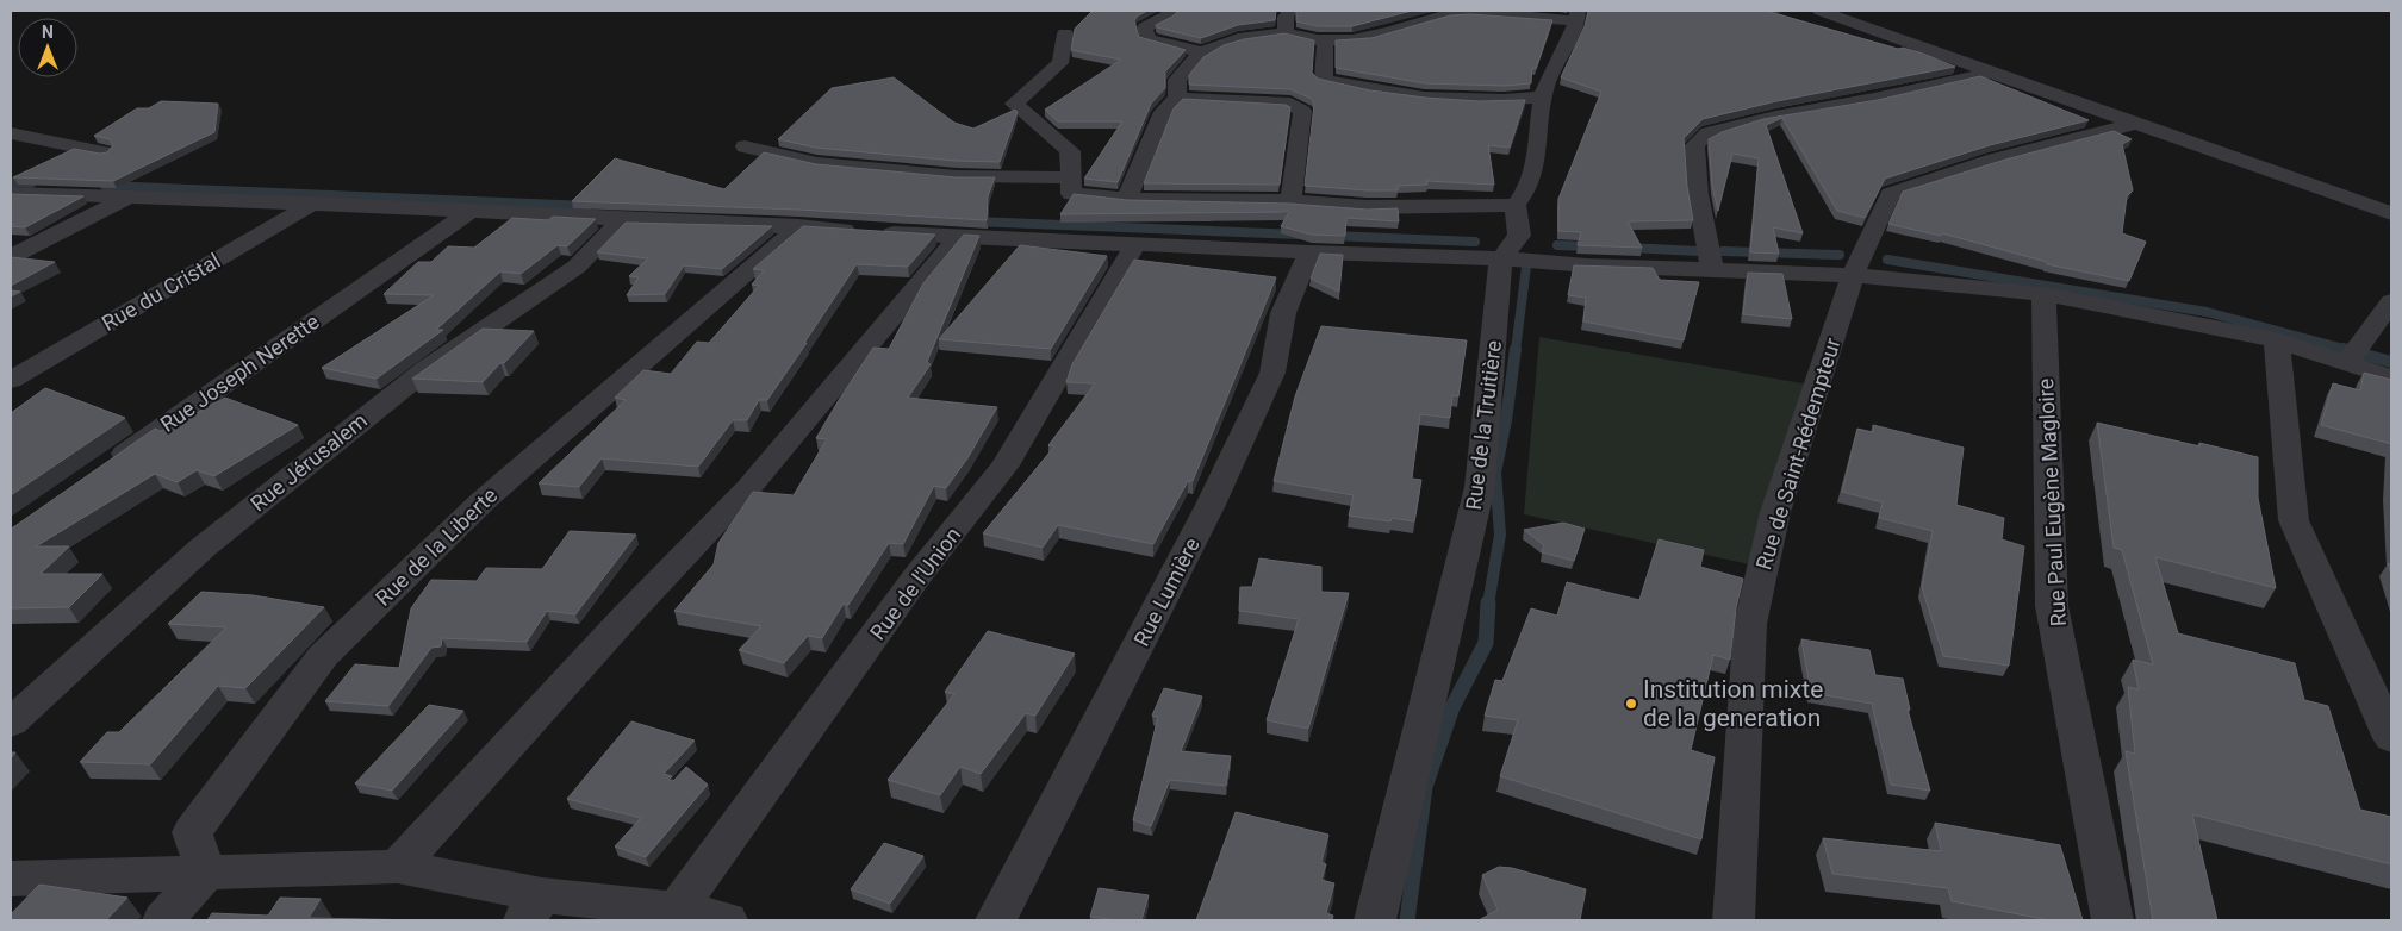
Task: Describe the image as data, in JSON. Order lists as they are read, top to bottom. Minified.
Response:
{"streets":{"street":["Rue du Cristal","Rue Joseph Nerette","Rue de la Truitière","Rue de Saint-Rédempteur","Rue Jérusalem","Rue Paul Eugène Magloire","Rue de la Liberte","Rue de l'Union","Rue Lumière"]},"places":["Institution mixte de la generation"],"north":"top"}
